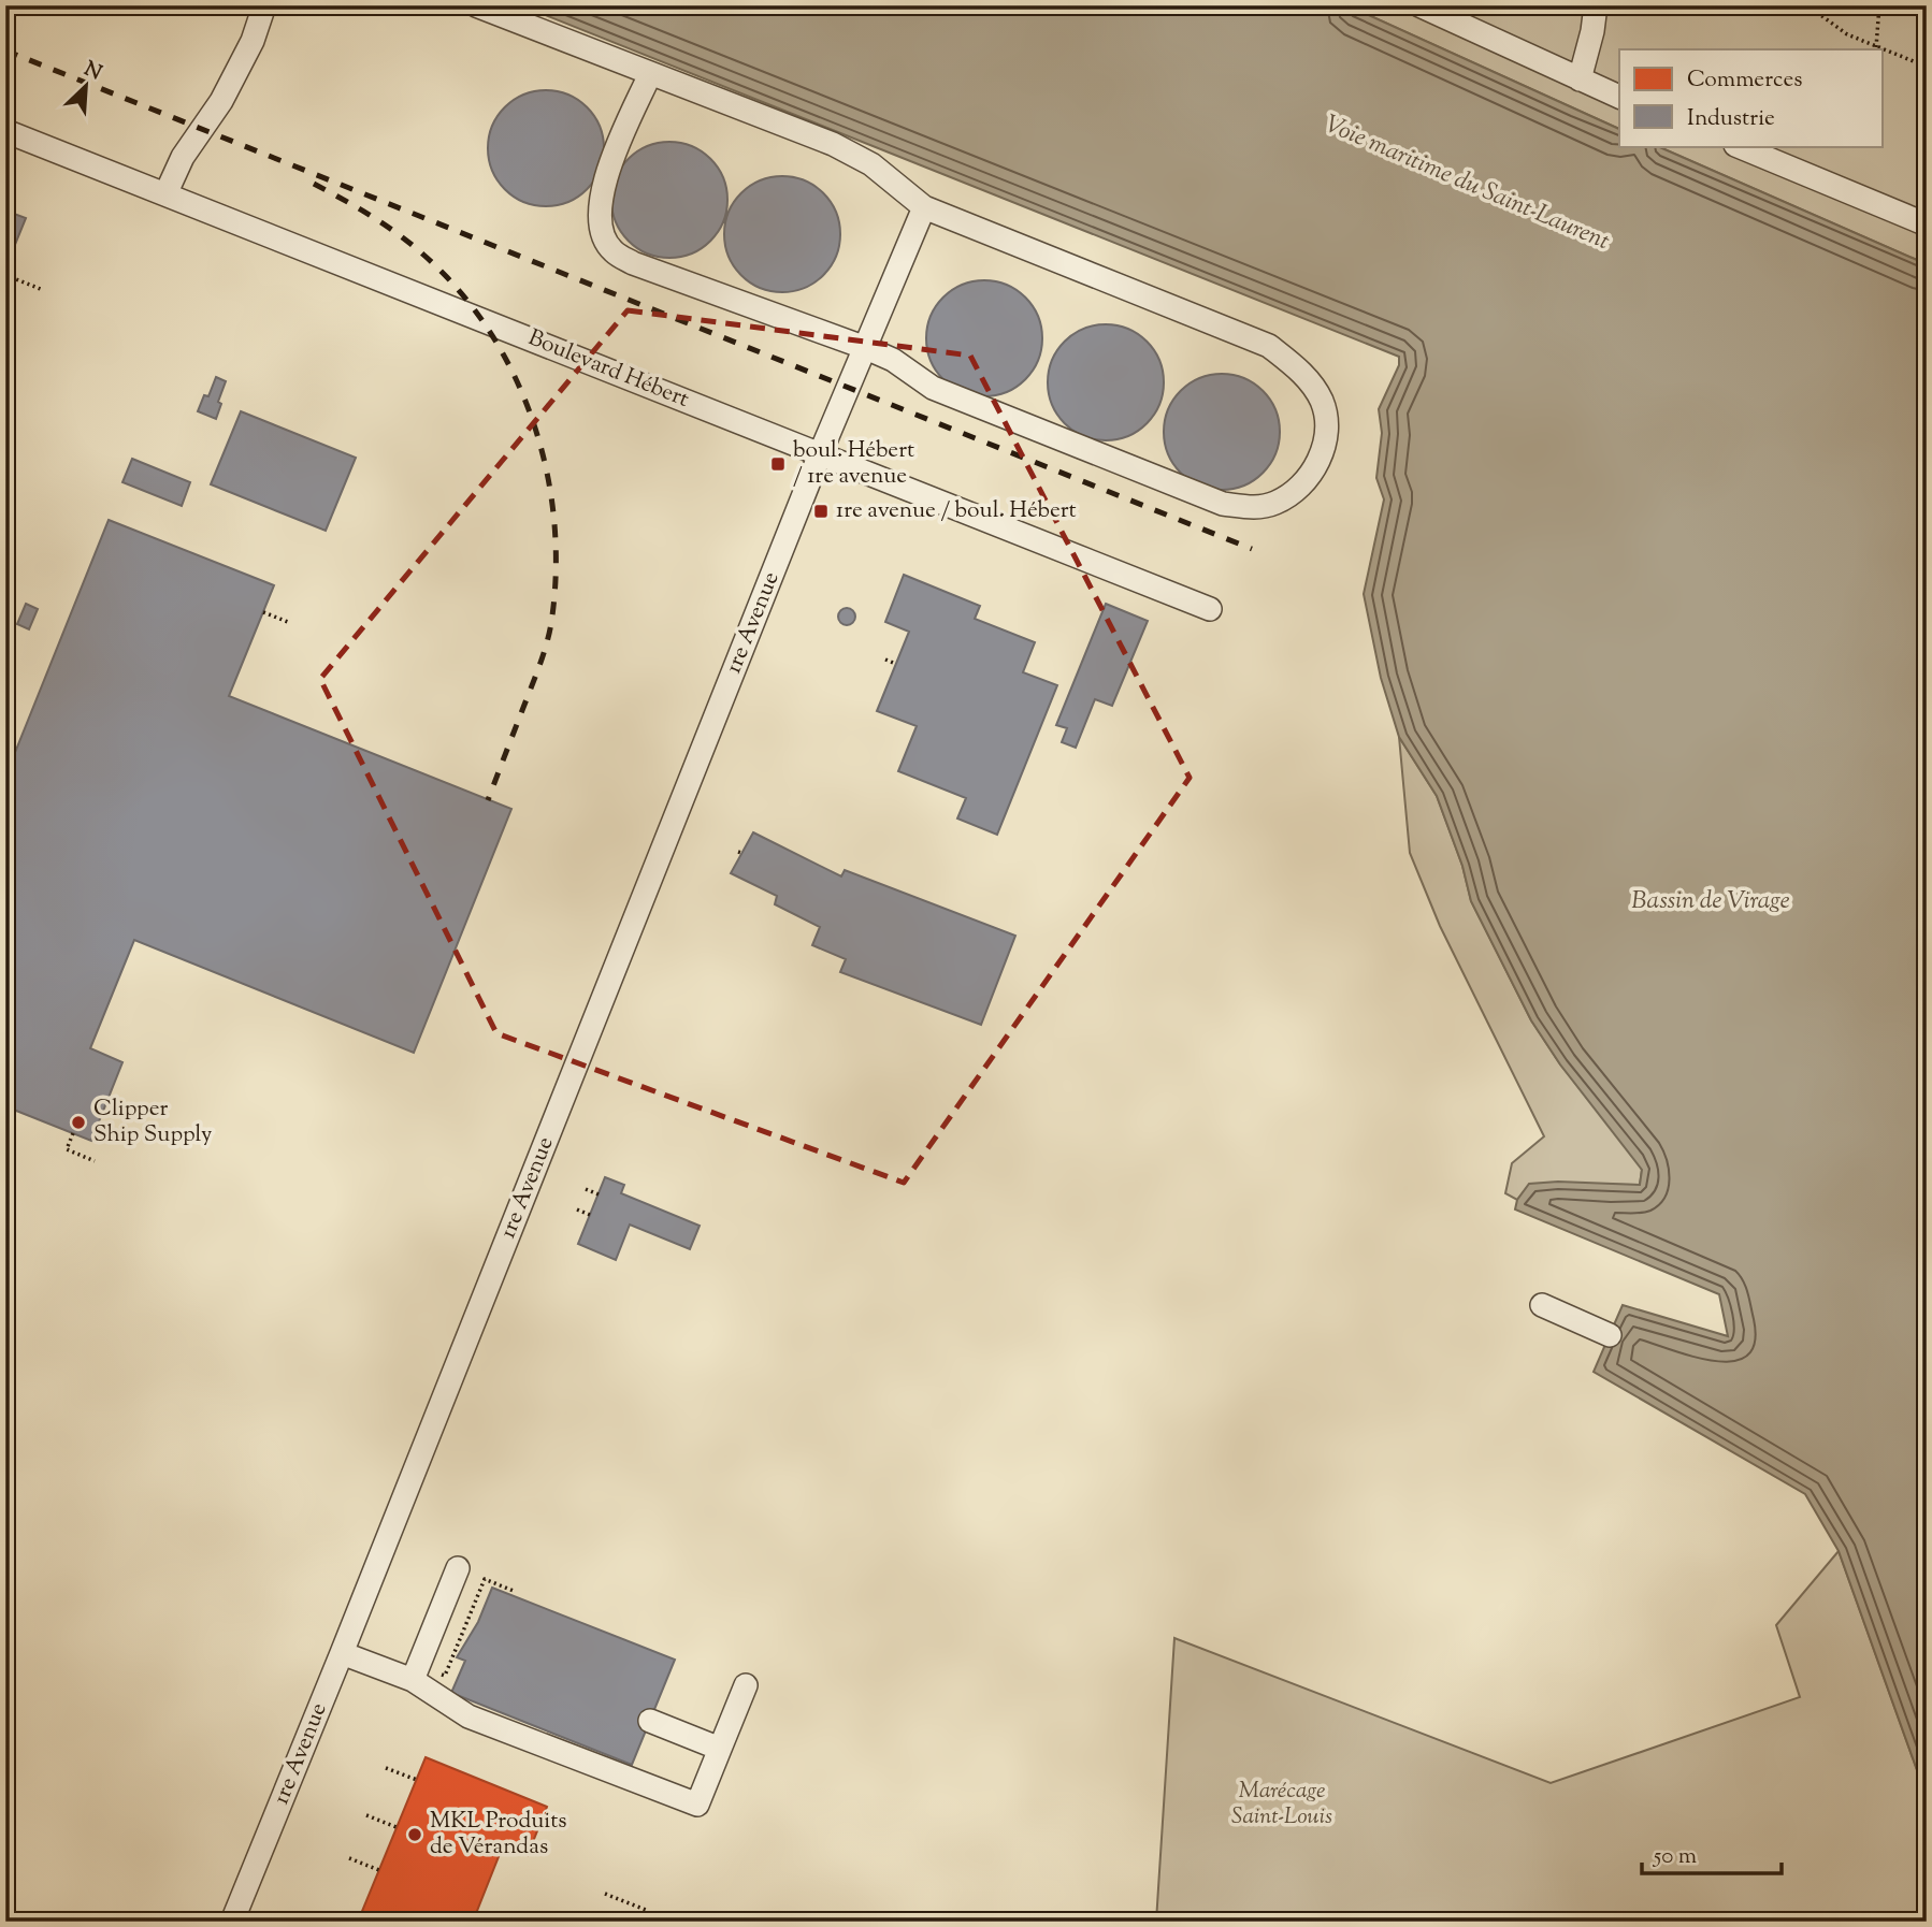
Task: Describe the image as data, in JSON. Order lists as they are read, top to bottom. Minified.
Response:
{"streets":{"street":["Boulevard Hébert","1re Avenue"]},"crossings":[["Boulevard Hébert","1re Avenue"]],"water":["Voie maritime du Saint-Laurent","Bassin de Virage"],"parks":["Marécage Saint-Louis"],"places":{"transit":["boul. Hébert / 1re avenue","1re avenue / boul. Hébert"],"other":["Clipper Ship Supply","MKL Produits de Vérandas"]},"legend":["Commerces","Industrie"],"scale_bar":"50 m","north":"top right"}
